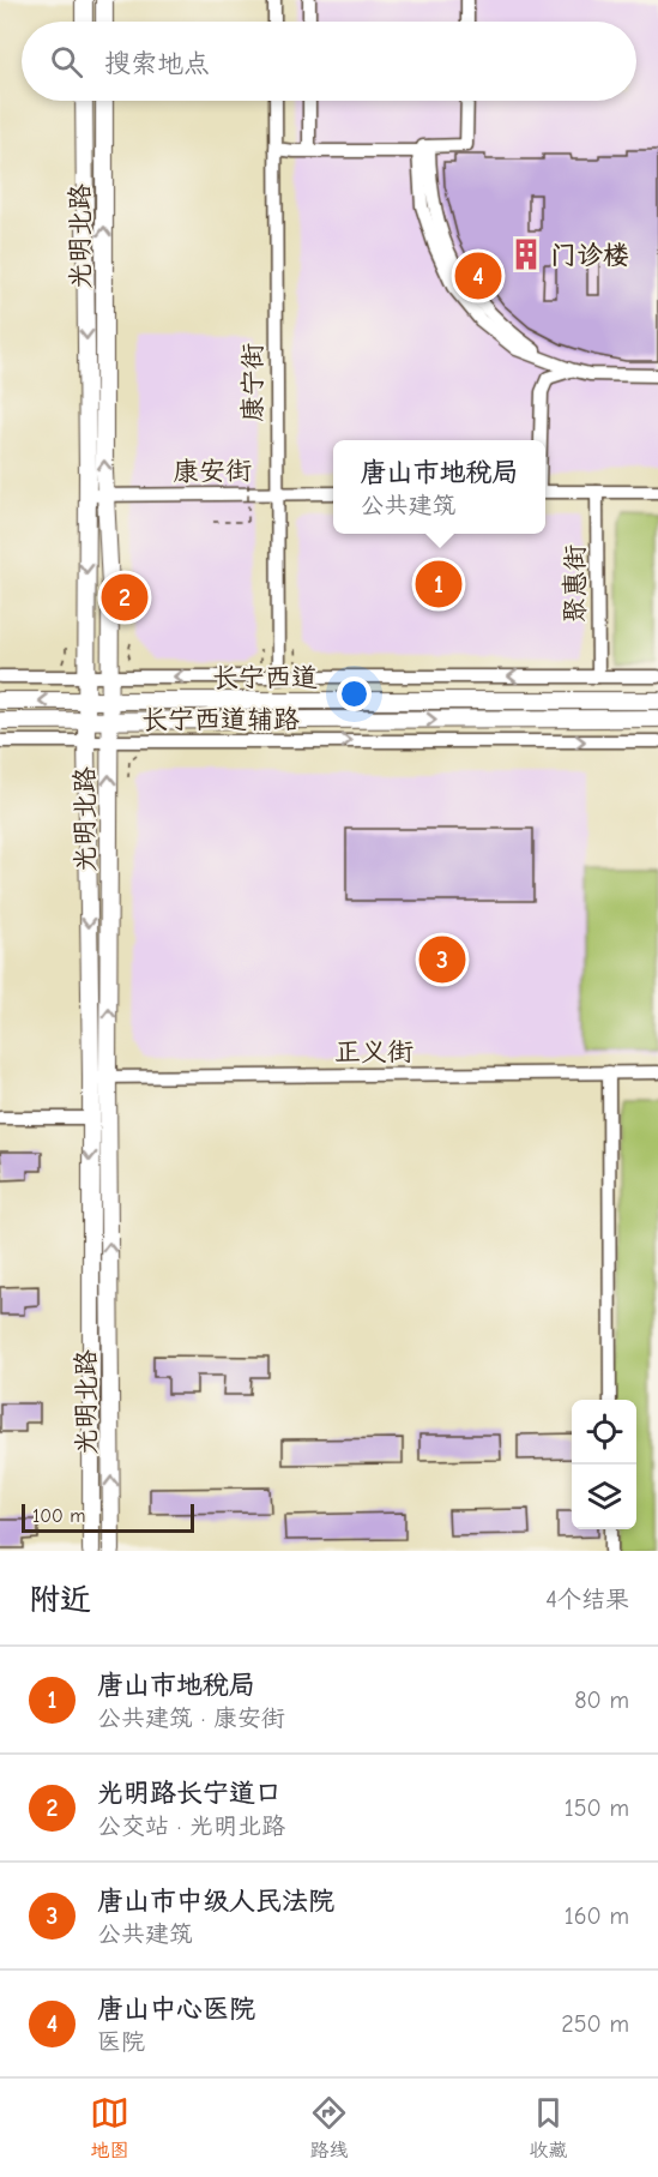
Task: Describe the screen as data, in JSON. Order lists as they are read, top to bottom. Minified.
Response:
{"streets":{"main road":["光明北路","长宁西道"],"street":["康宁街","康安街","聚惠街","长宁西道辅路","正义街"]},"crossings":[["光明北路","康安街"],["光明北路","长宁西道"],["光明北路","长宁西道辅路"],["光明北路","正义街"],["康宁街","康安街"],["康宁街","长宁西道辅路"],["聚惠街","长宁西道辅路"]],"places":{"building":["门诊楼"]},"scale_bar":"100 m","page":{"search":"搜索地点","pins":["4","1","2","3"],"popup":["唐山市地税局","公共建筑"],"scale":"100 m","heading":["附近","4个结果"],"list":[{"mark":"1","name":"唐山市地税局","note":"公共建筑 · 康安街","value":"80 m"},{"mark":"2","name":"光明路长宁道口","note":"公交站 · 光明北路","value":"150 m"},{"mark":"3","name":"唐山市中级人民法院","note":"公共建筑","value":"160 m"},{"mark":"4","name":"唐山中心医院","note":"医院","value":"250 m"}],"nav":["地图","路线","收藏"]}}
